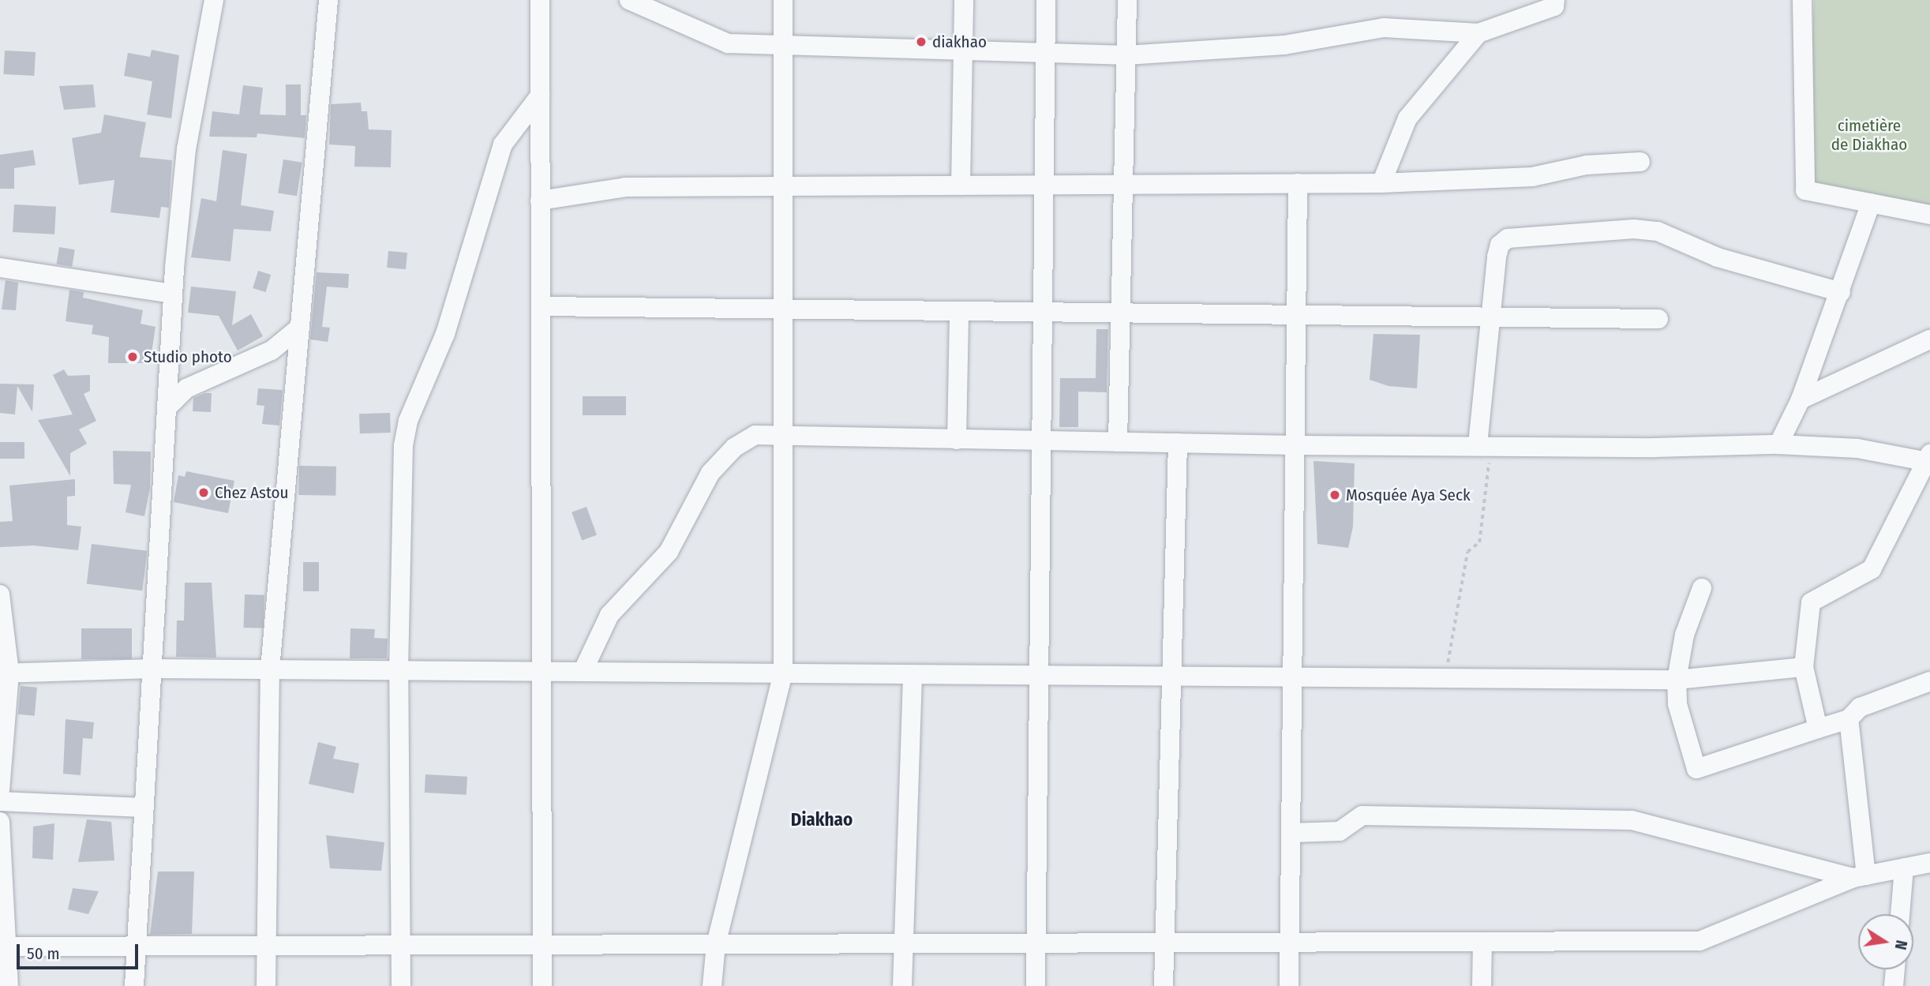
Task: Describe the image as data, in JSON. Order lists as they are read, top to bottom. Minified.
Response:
{"districts":["Diakhao"],"parks":["cimetière de Diakhao"],"places":["diakhao","Studio photo","Chez Astou","Mosquée Aya Seck"],"scale_bar":"50 m","north":"right"}
